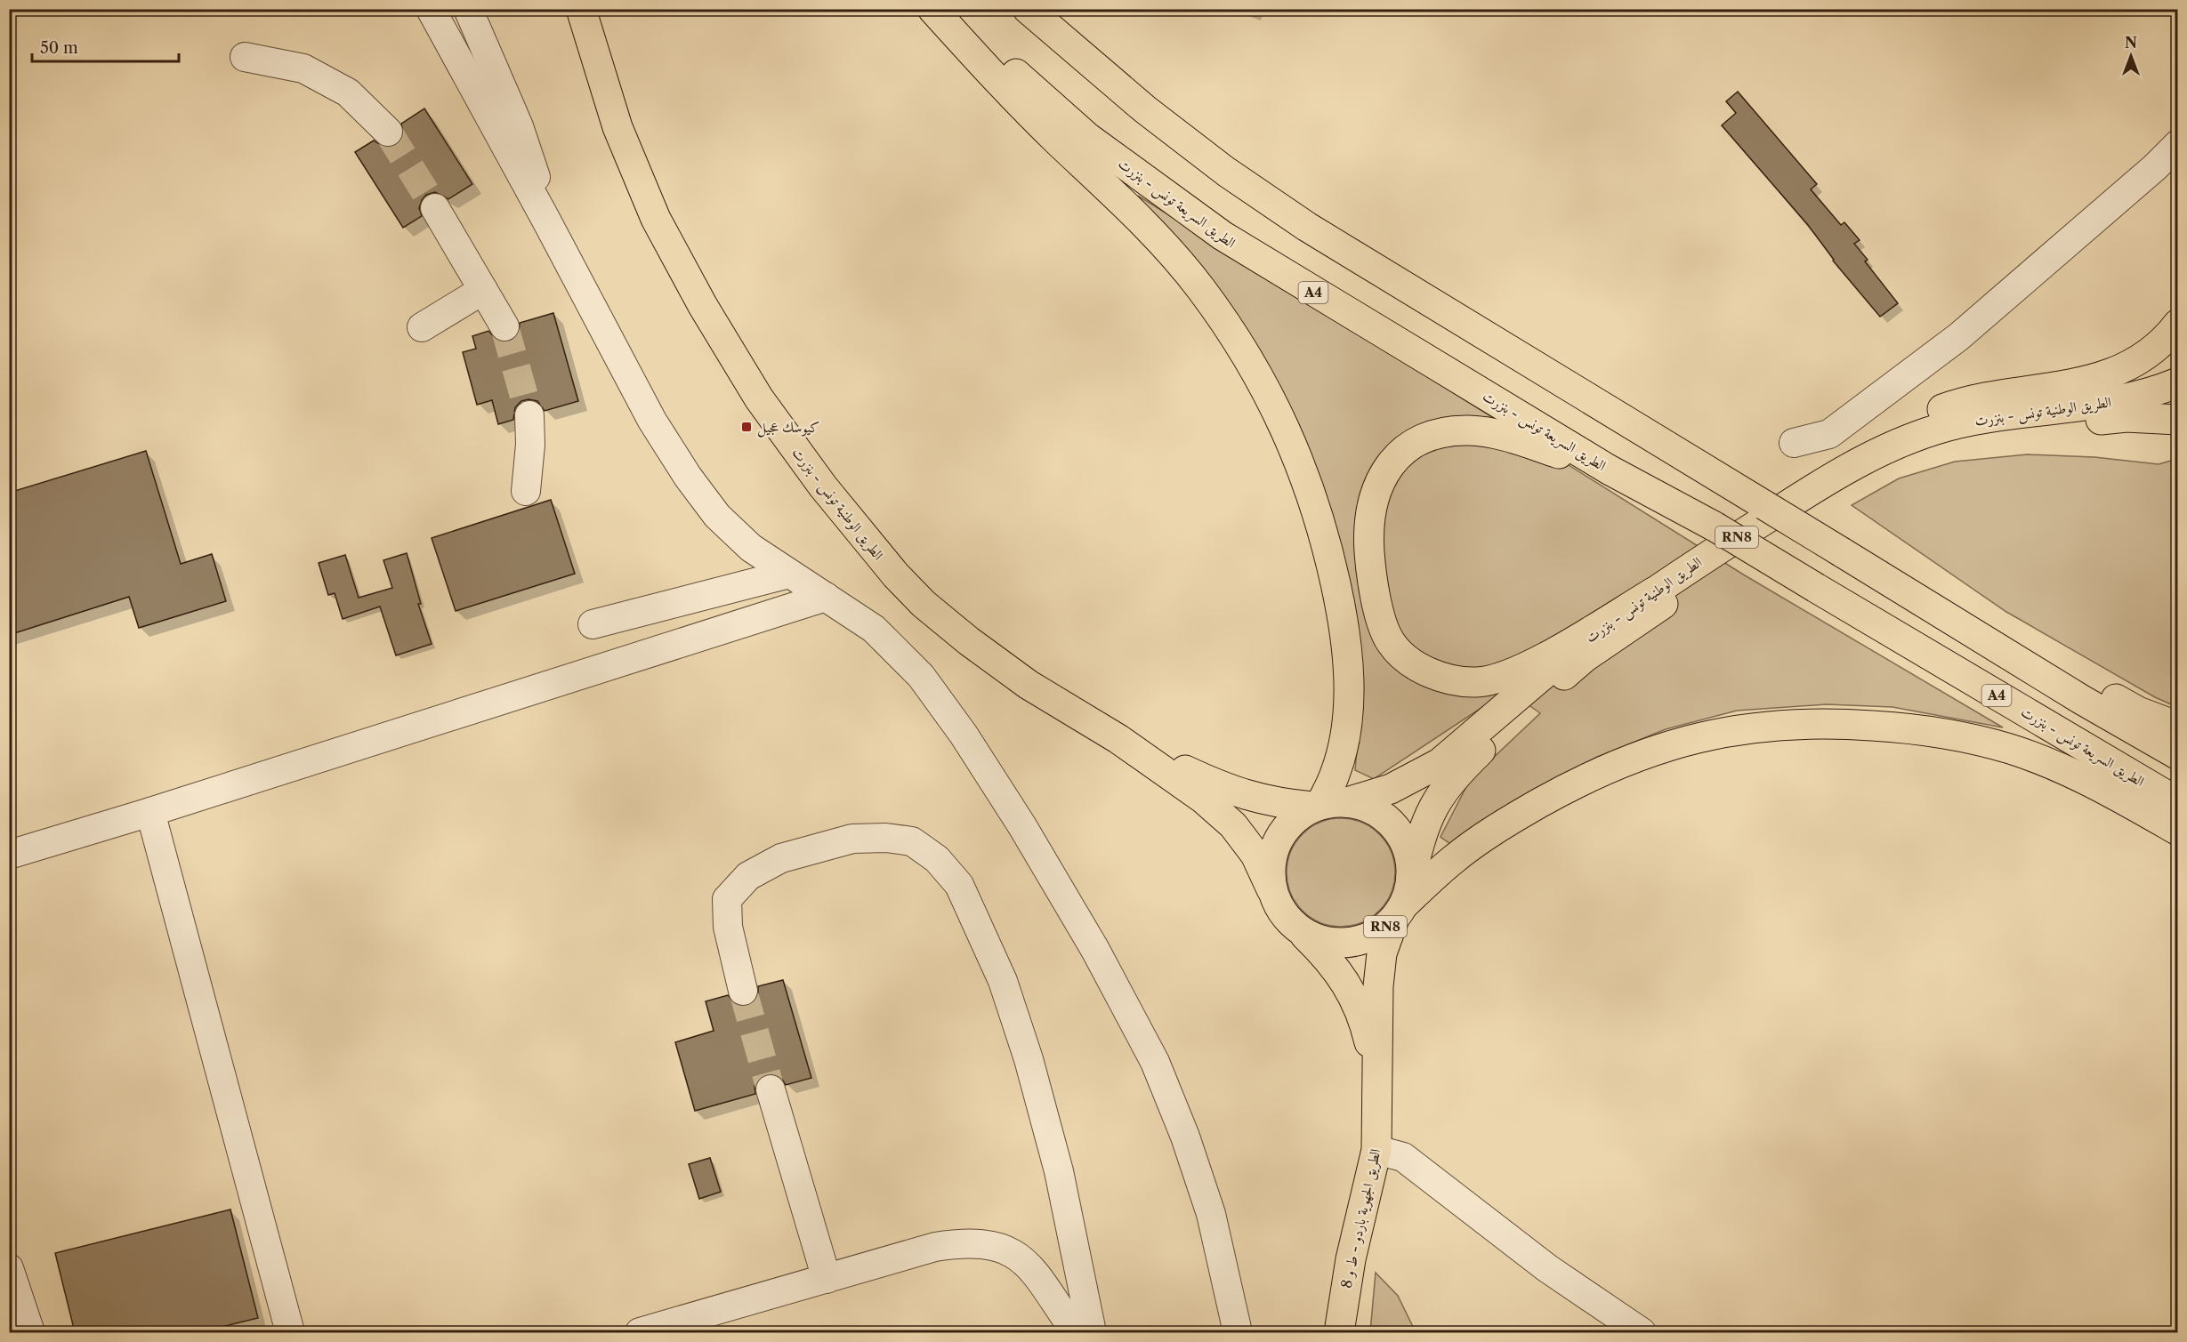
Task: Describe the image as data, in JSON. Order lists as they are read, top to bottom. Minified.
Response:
{"streets":{"main road":["الطريق السريعة تونس - بنزرت","A4","الطريق الوطنية تونس - بنزرت","RN8","الطريق الجهوية باردو - ط و 8"]},"crossings":[["الطريق الوطنية تونس - بنزرت","RN8"],["الطريق الوطنية تونس - بنزرت","الطريق الجهوية باردو - ط و 8"],["RN8","الطريق الجهوية باردو - ط و 8"]],"places":{"transit":["كيوسك عجيل"]},"scale_bar":"50 m","north":"top"}
